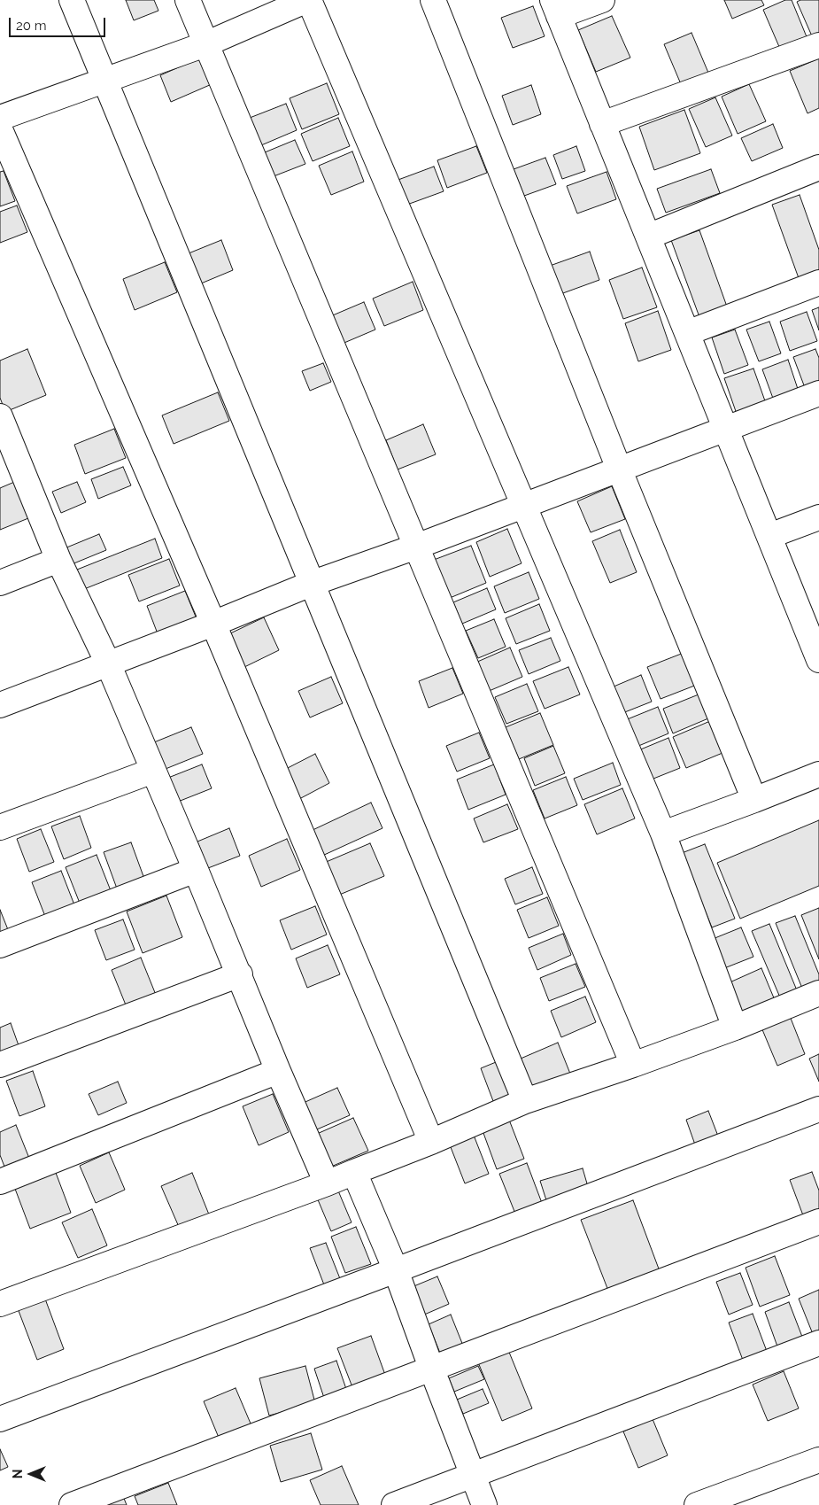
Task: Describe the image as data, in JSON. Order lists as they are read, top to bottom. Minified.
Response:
{"scale_bar":"20 m","north":"left"}
